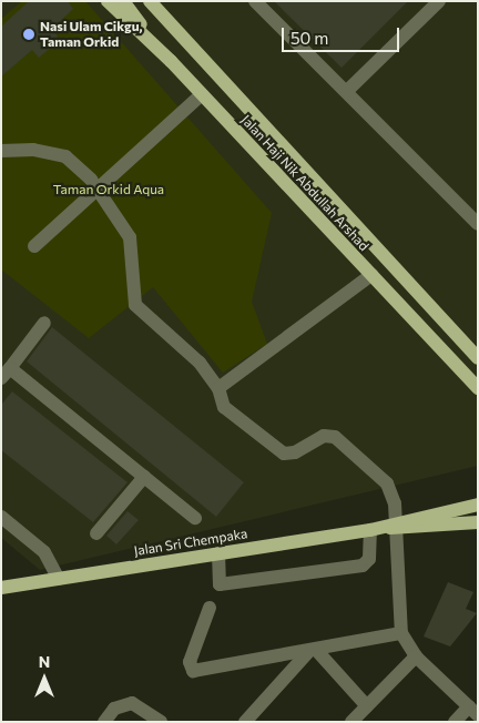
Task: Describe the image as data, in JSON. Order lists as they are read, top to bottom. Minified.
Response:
{"streets":{"main road":["Jalan Haji Nik Abdullah Arshad","Jalan Sri Chempaka"]},"parks":["Taman Orkid Aqua"],"places":["Nasi Ulam Cikgu, Taman Orkid"],"scale_bar":"50 m","north":"top"}
